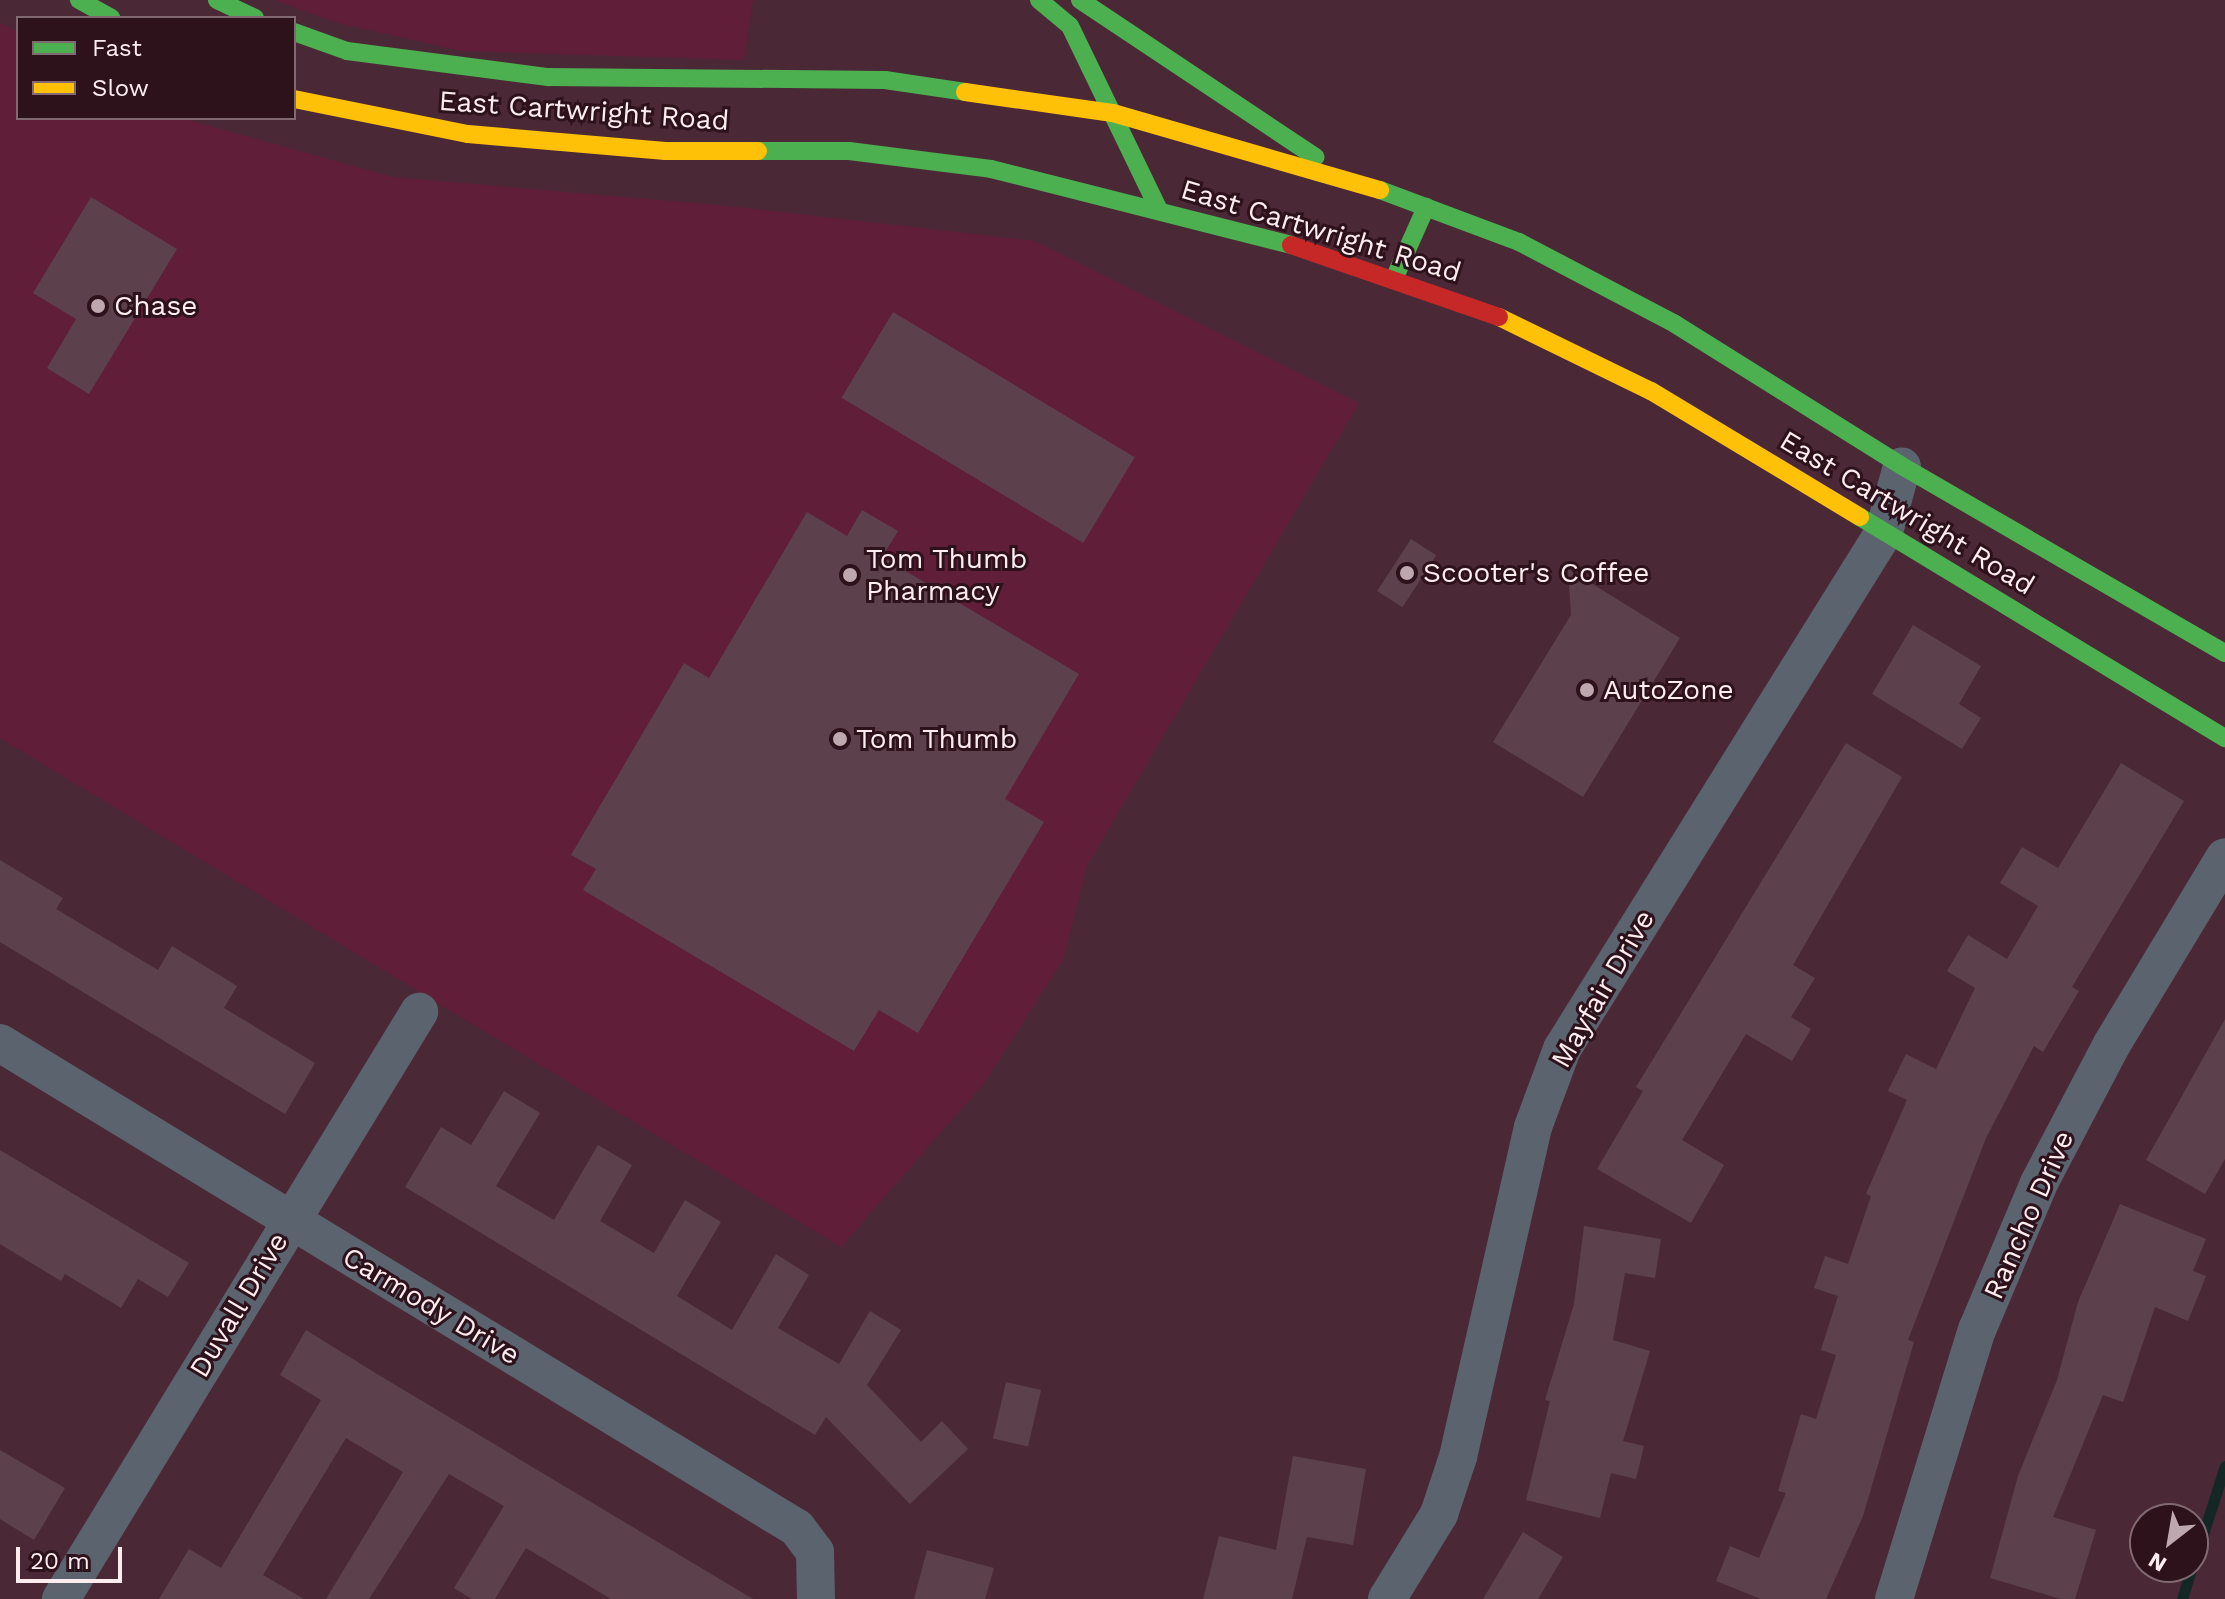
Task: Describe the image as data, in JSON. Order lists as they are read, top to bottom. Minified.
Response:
{"streets":{"main road":["East Cartwright Road"],"street":["Mayfair Drive","Rancho Drive","Duvall Drive","Carmody Drive"]},"crossings":[["East Cartwright Road","Mayfair Drive"],["Duvall Drive","Carmody Drive"]],"places":["Chase","Scooter's Coffee","Tom Thumb Pharmacy","AutoZone","Tom Thumb"],"legend":["Fast","Slow"],"scale_bar":"20 m","north":"bottom left"}
